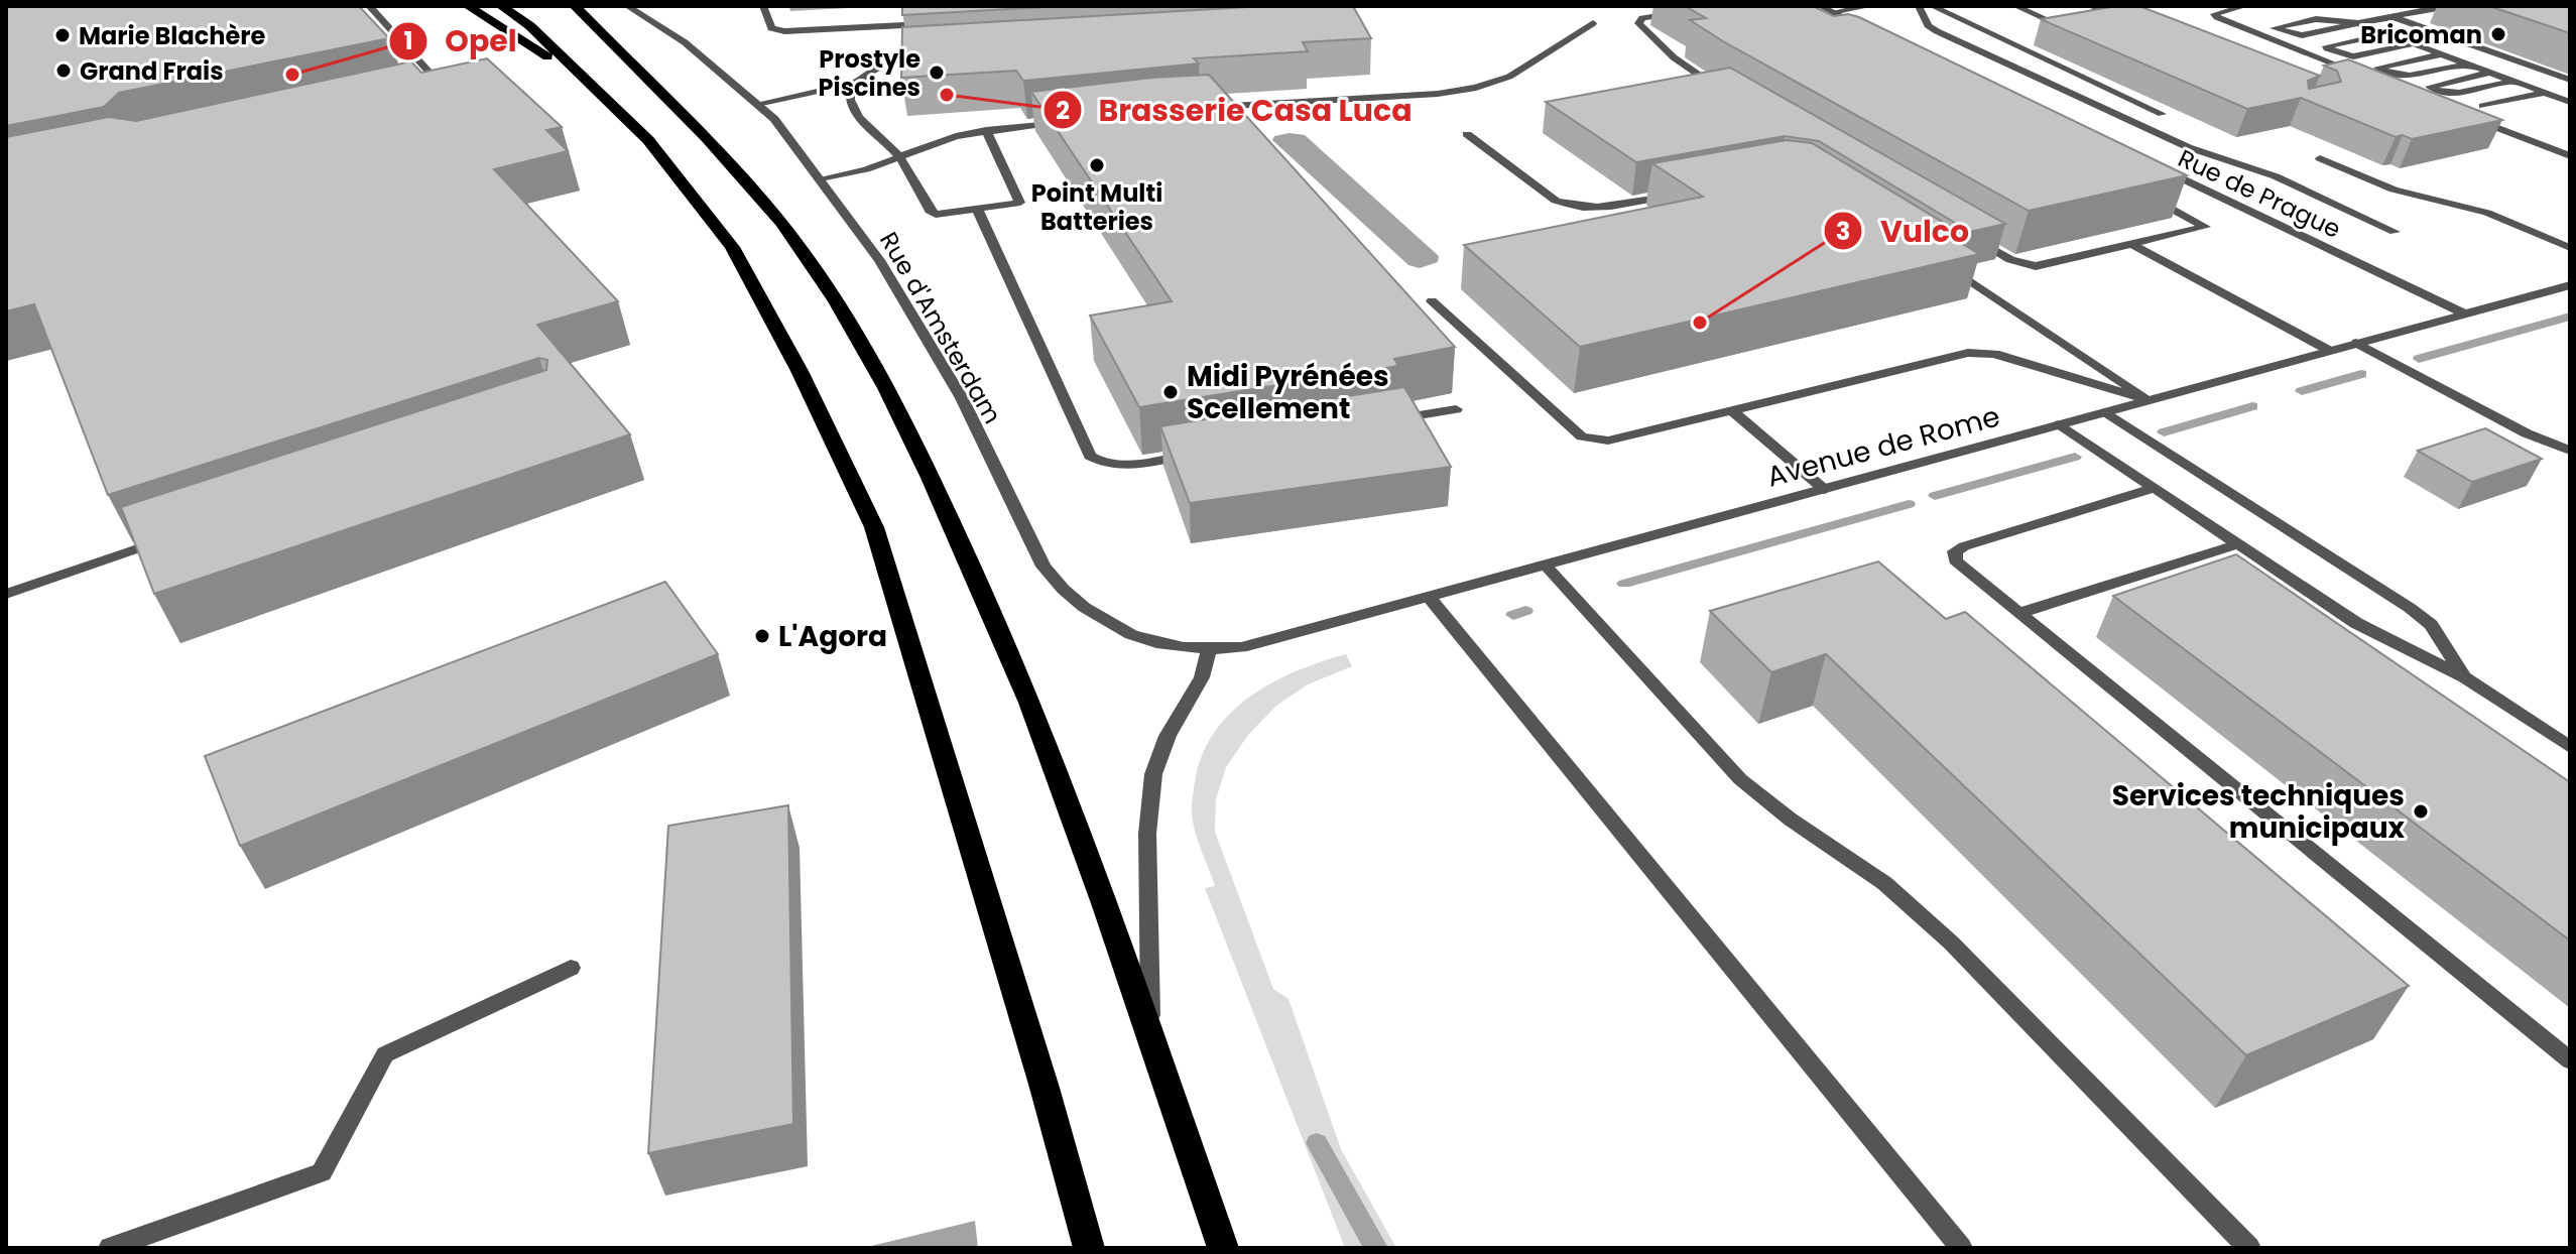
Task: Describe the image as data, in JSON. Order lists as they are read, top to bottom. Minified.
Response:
{"streets":{"street":["Rue de Prague","Rue d'Amsterdam","Avenue de Rome"]},"crossings":[["Rue de Prague","Avenue de Rome"],["Rue d'Amsterdam","Avenue de Rome"]],"places":["Bricoman","Marie Blachère","Grand Frais","Prostyle Piscines","Opel","Brasserie Casa Luca","Point Multi Batteries","Vulco","Midi Pyrénées Scellement","L'Agora","Services techniques municipaux"]}
